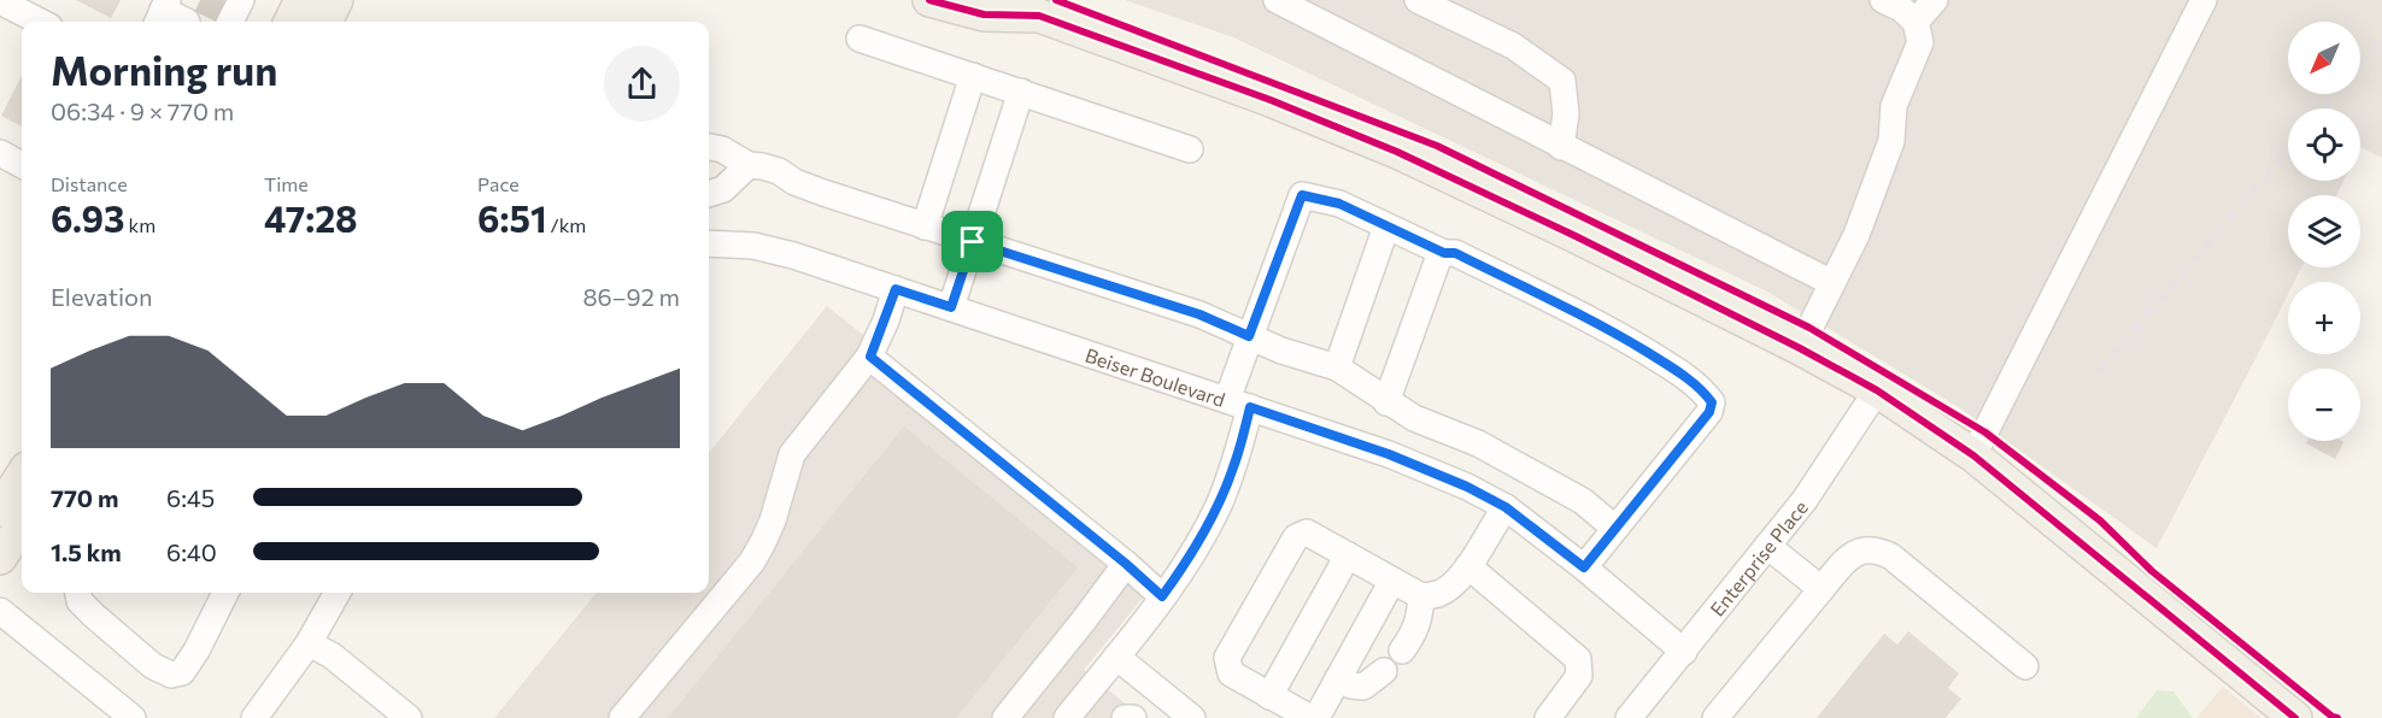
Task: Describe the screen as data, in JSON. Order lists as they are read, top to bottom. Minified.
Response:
{"streets":{"street":["Beiser Boulevard","Enterprise Place"]},"crossings":[["Beiser Boulevard","Enterprise Place"]],"north":"bottom left","page":{"map_buttons":["+","−"],"heading":["Morning run","06:34 · 9 × 770 m"],"stats":[["Distance","6.93 km"],["Time","47:28"],["Pace","6:51 /km"]],"chart":["Elevation","86–92 m"],"list":[{"name":"770 m","note":"6:45"},{"name":"1.5 km","note":"6:40"}]}}
